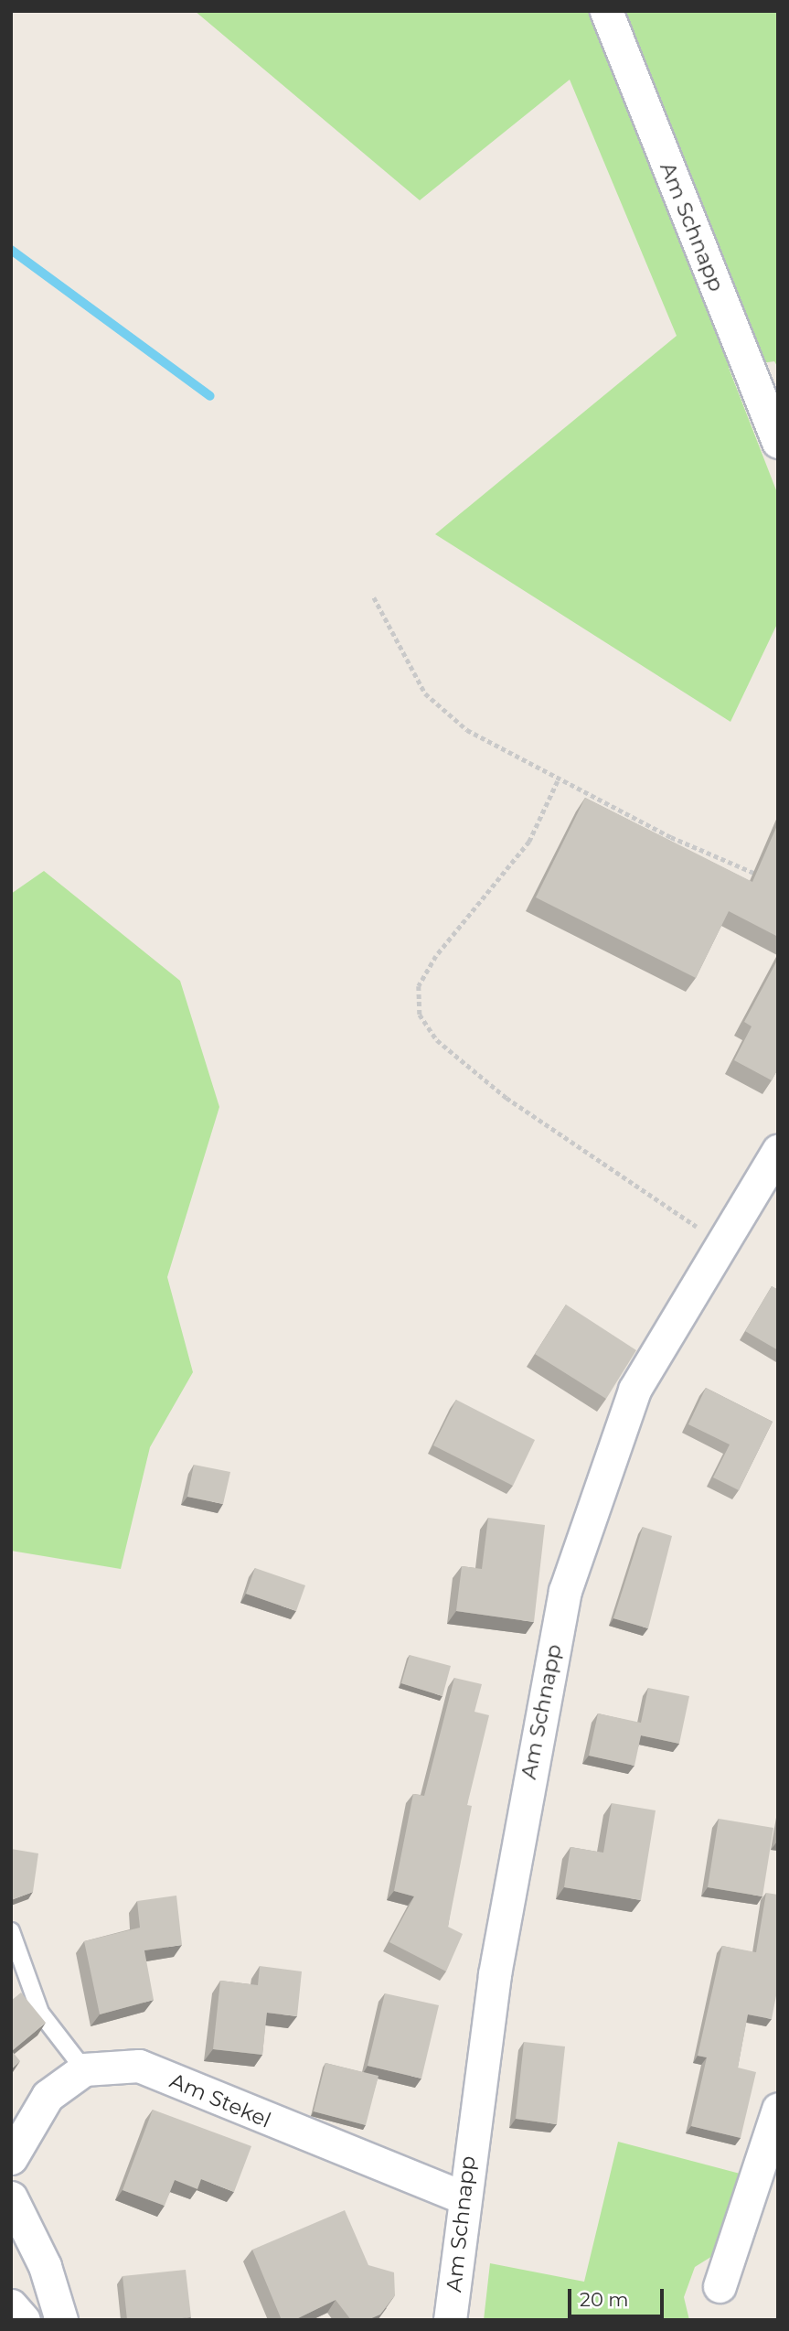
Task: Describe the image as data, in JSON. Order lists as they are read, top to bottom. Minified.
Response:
{"streets":{"street":["Am Schnapp","Am Stekel"]},"crossings":[["Am Schnapp","Am Stekel"]],"scale_bar":"20 m"}
